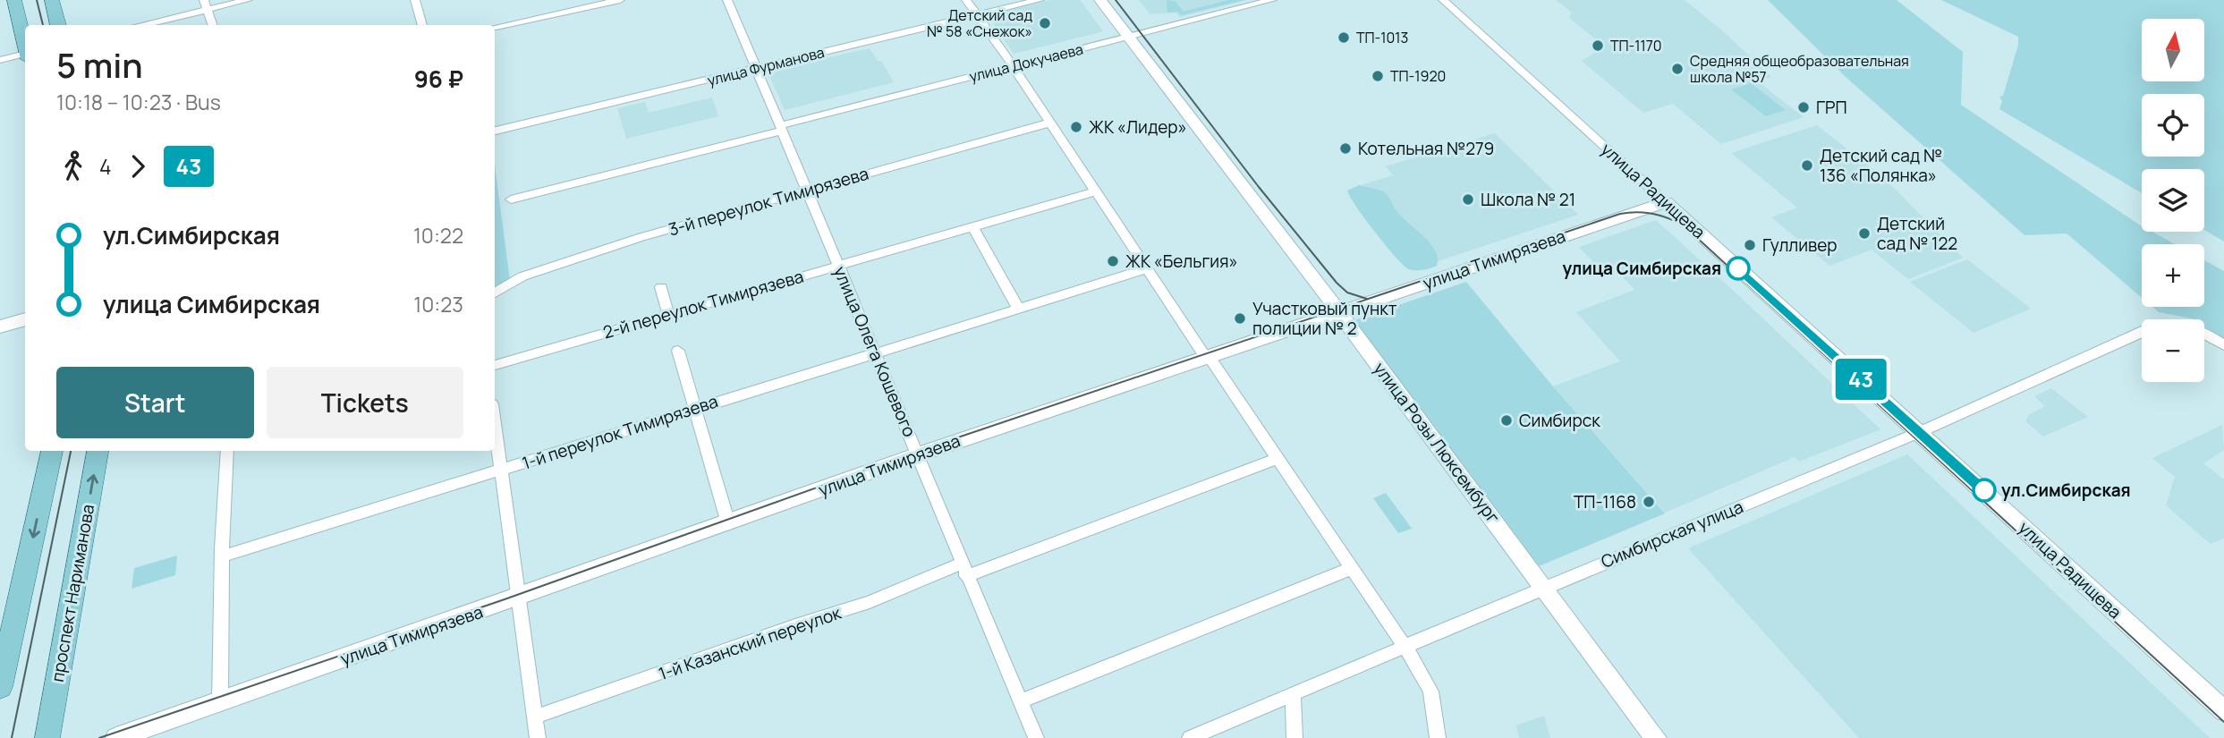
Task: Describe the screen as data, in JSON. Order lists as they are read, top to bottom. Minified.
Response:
{"streets":{"main road":["проспект Нариманова"],"street":["улица Докучаева","улица Фурманова","улица Радищева","3-й переулок Тимирязева","улица Тимирязева","2-й переулок Тимирязева","улица Олега Кошевого","1-й переулок Тимирязева","улица Розы Люксембург","Симбирская улица","1-й Казанский переулок"]},"crossings":[["улица Докучаева","улица Олега Кошевого"],["улица Докучаева","улица Розы Люксембург"],["улица Фурманова","улица Олега Кошевого"],["улица Радищева","улица Тимирязева"],["улица Радищева","Симбирская улица"],["3-й переулок Тимирязева","улица Олега Кошевого"],["улица Тимирязева","улица Олега Кошевого"],["улица Тимирязева","улица Розы Люксембург"],["2-й переулок Тимирязева","улица Олега Кошевого"],["улица Олега Кошевого","1-й переулок Тимирязева"],["улица Олега Кошевого","1-й Казанский переулок"],["улица Розы Люксембург","Симбирская улица"]],"places":["Детский сад № 58 «Снежок»","ТП-1013","ТП-1170","Средняя общеобразовательная школа №57","ТП-1920","ГРП","ЖК «Лидер»","Котельная №279","Детский сад № 136 «Полянка»","Школа № 21","Детский сад № 122","Гулливер","ЖК «Бельгия»","улица Симбирская","Участковый пункт полиции № 2","Симбирск","ул.Симбирская","ТП-1168"],"lines":["bus line 43"],"north":"top","page":{"on_map":"43","map_buttons":["+","−"],"heading":["5 min","10:18 – 10:23 · Bus","96 ₽"],"legs":["4","43"],"list":[{"name":"ул.Симбирская","value":"10:22"},{"name":"улица Симбирская","value":"10:23"}],"buttons":["Start","Tickets"]}}
